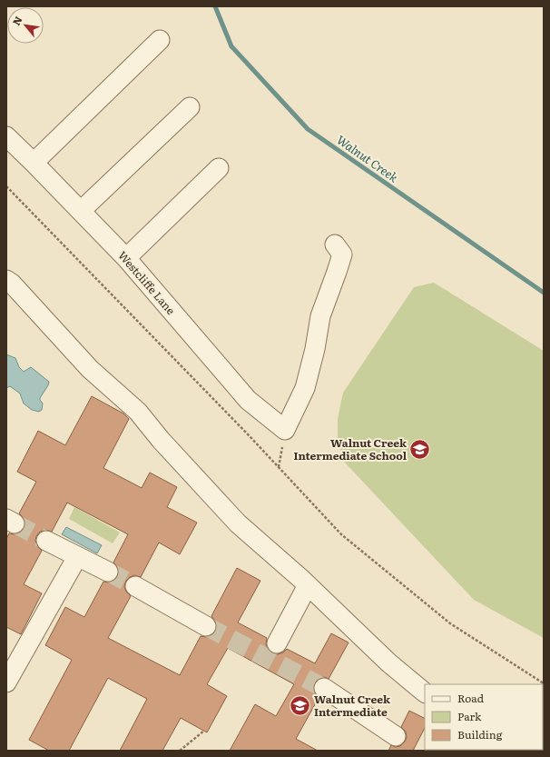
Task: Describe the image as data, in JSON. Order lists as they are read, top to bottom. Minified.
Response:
{"streets":{"street":["Westcliffe Lane"]},"water":["Walnut Creek"],"places":{"school or university":["Walnut Creek Intermediate School","Walnut Creek Intermediate"]},"legend":["Road","Park","Building"],"north":"top left"}
